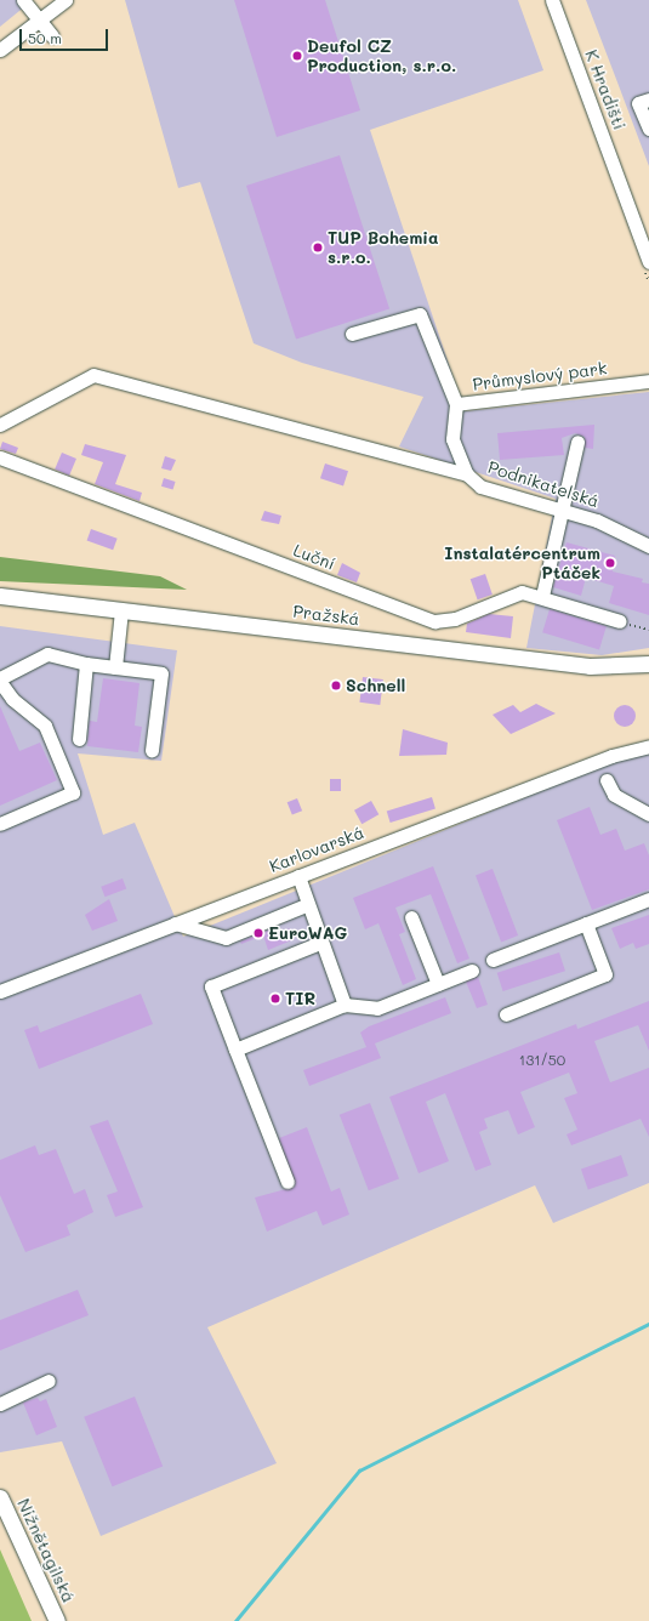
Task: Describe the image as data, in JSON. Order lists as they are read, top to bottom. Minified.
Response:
{"streets":{"main road":["Pražská","Nižnětagilská"],"street":["K Hradišti","Průmyslový park","Podnikatelská","Luční","Karlovarská"]},"crossings":[["Průmyslový park","Podnikatelská"]],"places":["Deufol CZ Production, s.r.o.","TUP Bohemia s.r.o.","Instalatércentrum Ptáček","Schnell","EuroWAG","TIR"],"house_numbers":["131/50"],"scale_bar":"50 m"}
